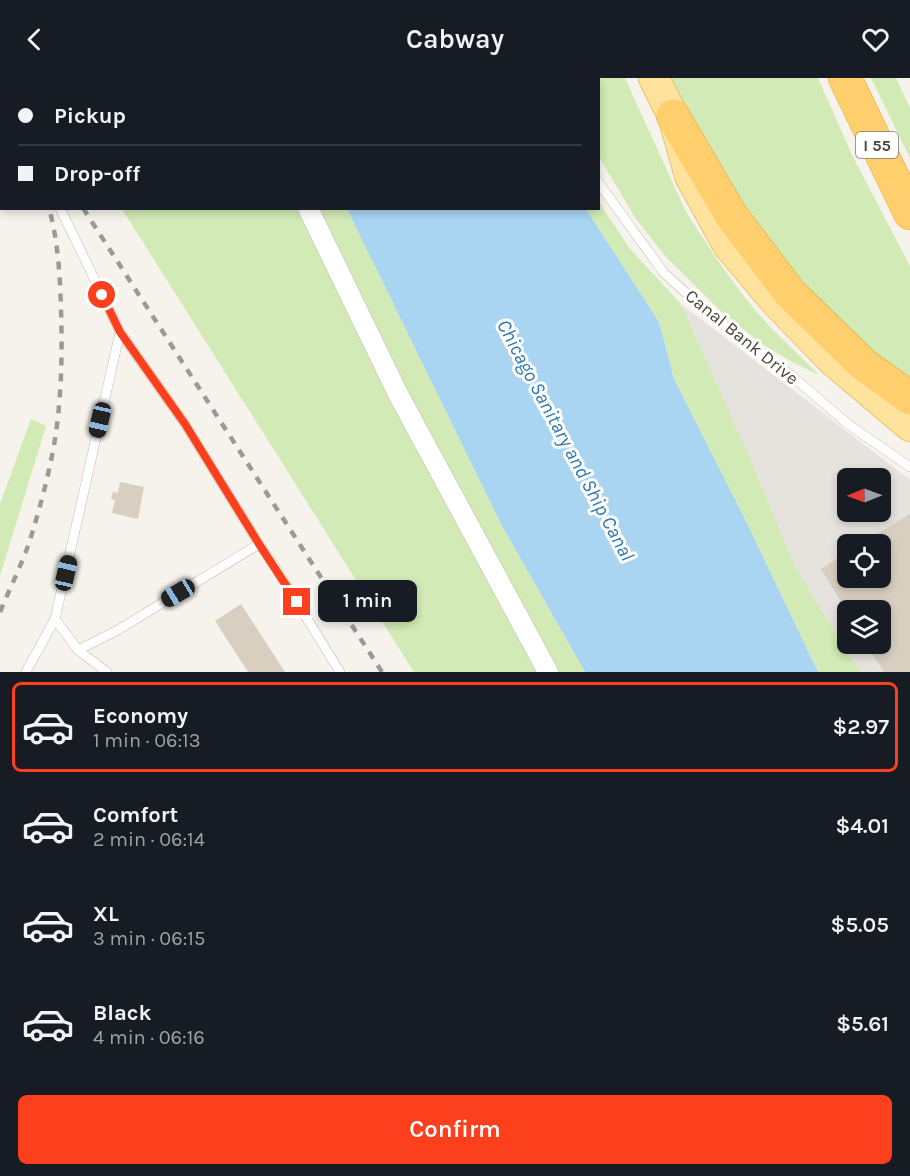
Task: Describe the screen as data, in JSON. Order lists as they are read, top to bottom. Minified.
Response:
{"streets":{"highway":["I 55"],"lane":["Canal Bank Drive"]},"water":["Chicago Sanitary and Ship Canal"],"north":"left","page":{"header":"Cabway","banner":["Pickup","Drop-off"],"bubble":"1 min","list":[{"name":"Economy","note":"1 min · 06:13","value":"$2.97"},{"name":"Comfort","note":"2 min · 06:14","value":"$4.01"},{"name":"XL","note":"3 min · 06:15","value":"$5.05"},{"name":"Black","note":"4 min · 06:16","value":"$5.61"}],"buttons":"Confirm"}}
